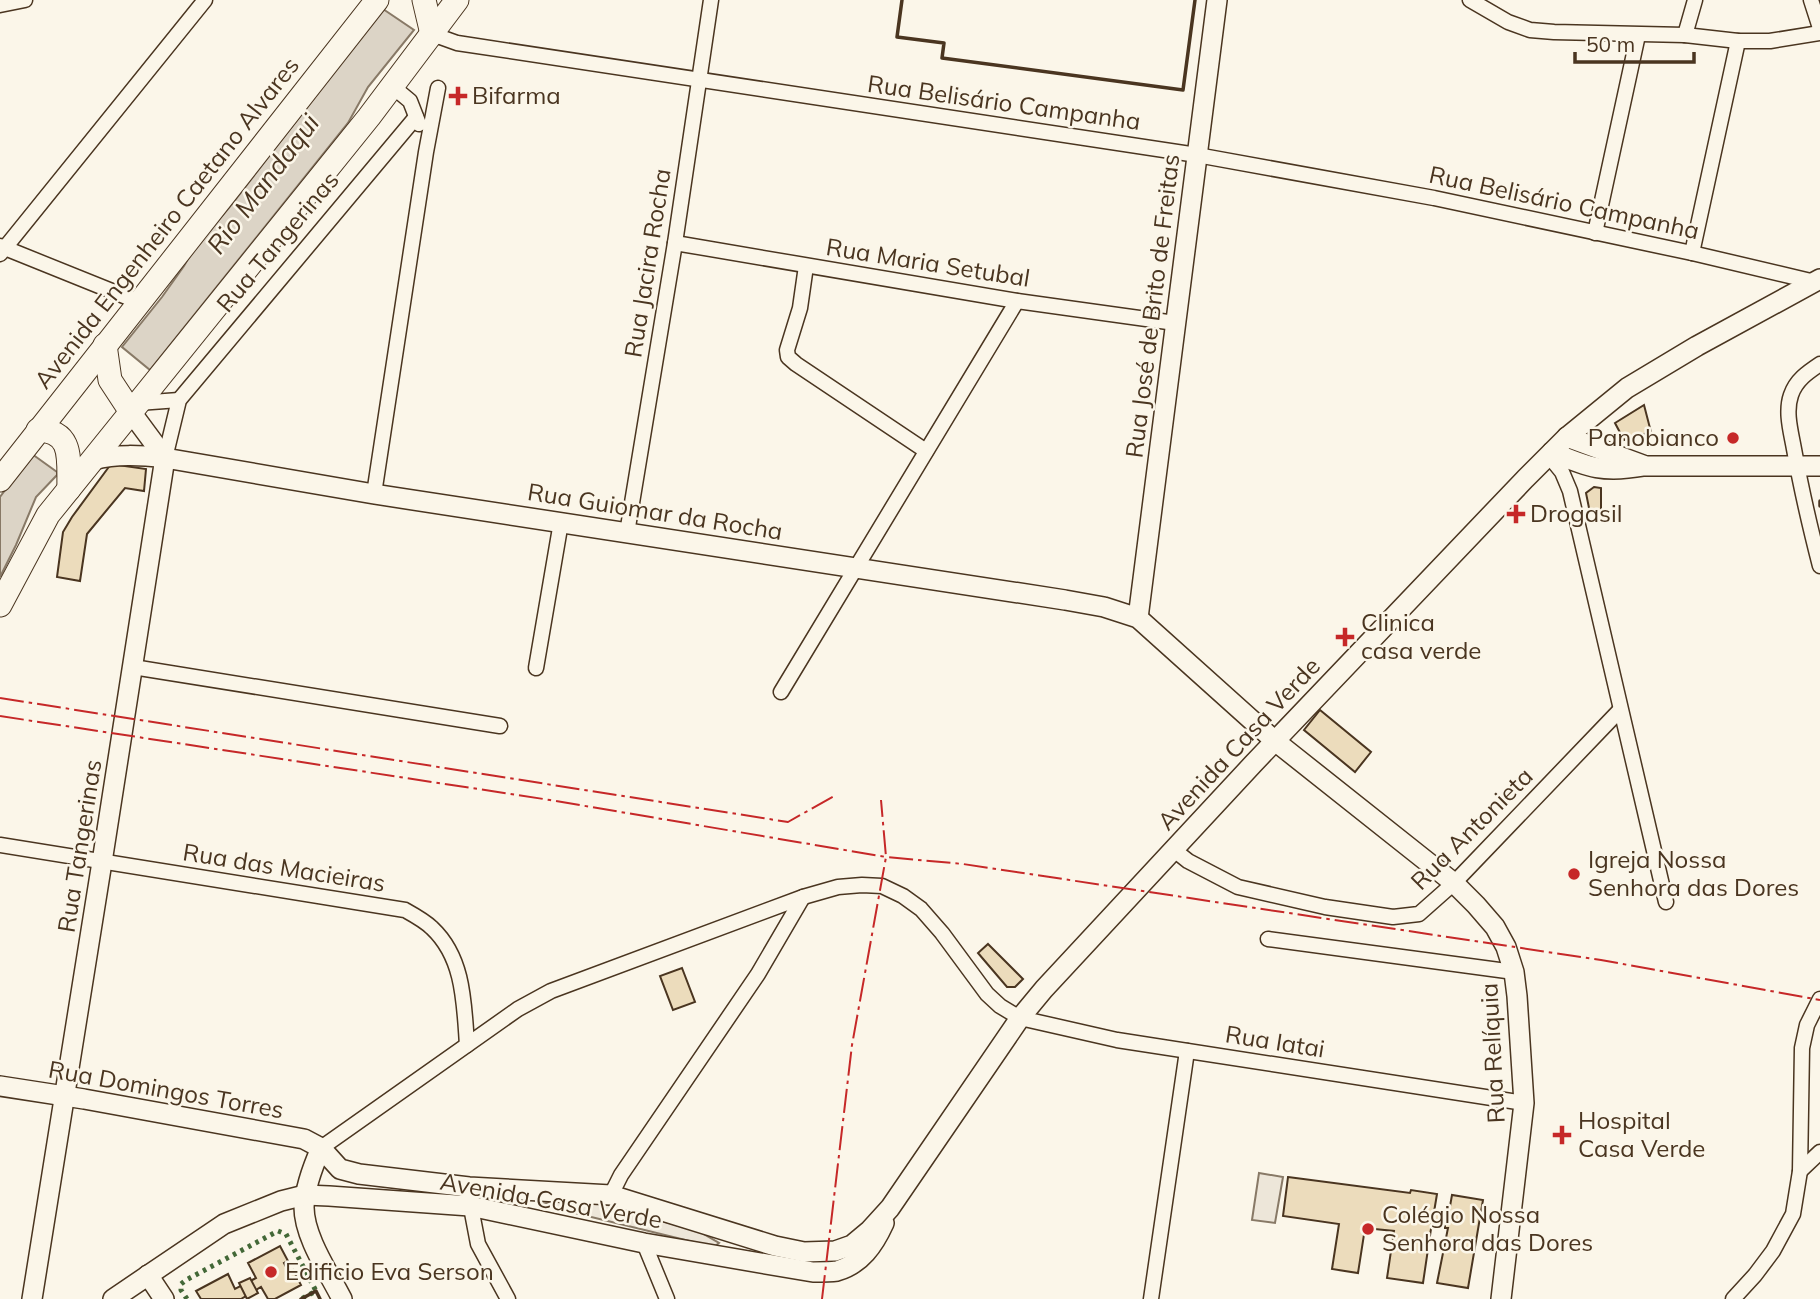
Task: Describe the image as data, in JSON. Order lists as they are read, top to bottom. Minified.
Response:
{"streets":{"main road":["Avenida Engenheiro Caetano Alvares"],"street":["Rua Belisário Campanha","Rua Tangerinas","Rua Jacira Rocha","Rua Maria Setubal","Rua José de Brito de Freitas","Rua Guiomar da Rocha","Avenida Casa Verde","Rua Antonieta","Rua das Macieiras","Rua Iatai","Rua Relíquia","Rua Domingos Torres"]},"crossings":[["Rua Belisário Campanha","Rua Jacira Rocha"],["Rua Belisário Campanha","Rua José de Brito de Freitas"],["Rua Belisário Campanha","Avenida Casa Verde"],["Rua Tangerinas","Rua Guiomar da Rocha"],["Rua Tangerinas","Rua das Macieiras"],["Rua Tangerinas","Rua Domingos Torres"],["Rua Jacira Rocha","Rua Maria Setubal"],["Rua Jacira Rocha","Rua Guiomar da Rocha"],["Rua Maria Setubal","Rua José de Brito de Freitas"],["Rua José de Brito de Freitas","Rua Guiomar da Rocha"],["Rua José de Brito de Freitas","Rua Relíquia"],["Rua Guiomar da Rocha","Rua Relíquia"],["Avenida Casa Verde","Rua Antonieta"],["Avenida Casa Verde","Rua Iatai"],["Avenida Casa Verde","Rua Relíquia"],["Avenida Casa Verde","Rua Domingos Torres"],["Rua Antonieta","Rua Relíquia"],["Rua Iatai","Rua Relíquia"]],"water":["Rio Mandaqui"],"places":{"health":["Bifarma","Drogasil","Clinica casa verde","Hospital Casa Verde"],"other":["Panobianco","Igreja Nossa Senhora das Dores","Colégio Nossa Senhora das Dores","Edificio Eva Serson"]},"scale_bar":"50 m"}
